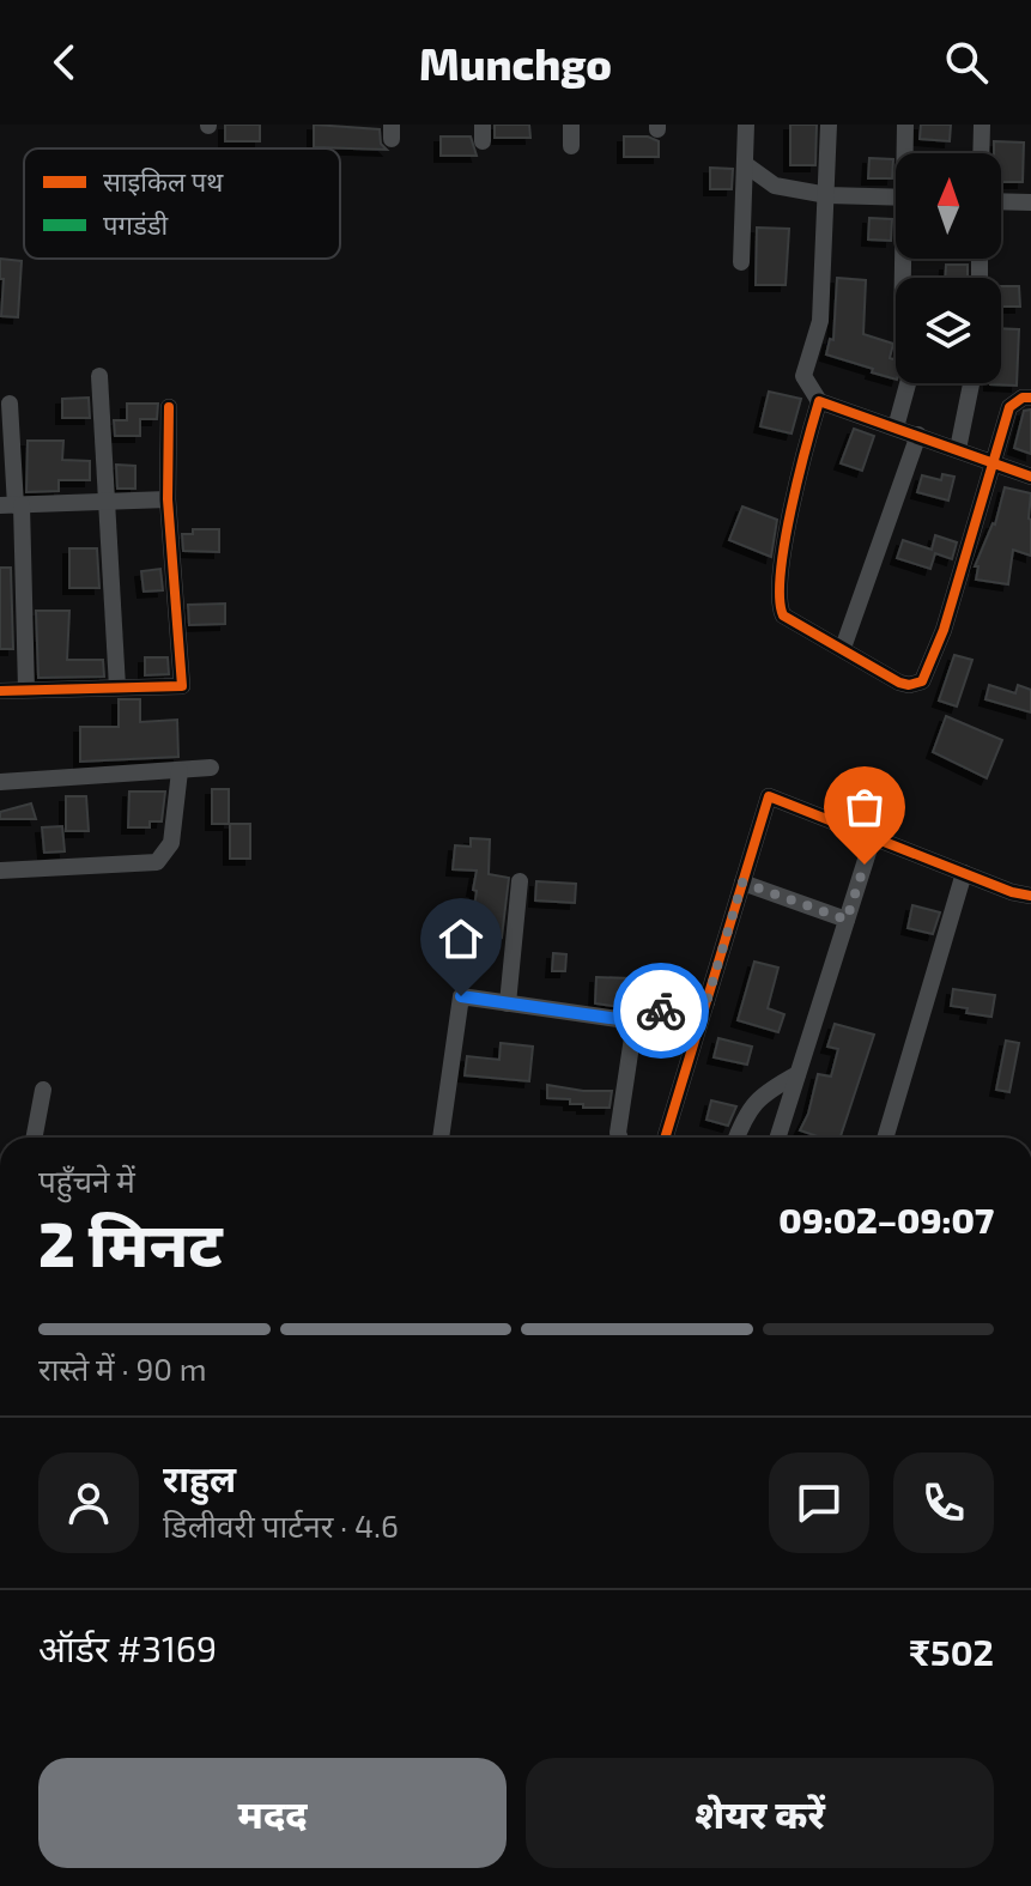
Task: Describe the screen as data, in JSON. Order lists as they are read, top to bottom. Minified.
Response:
{"legend":["साइकिल पथ","पगडंडी"],"north":"top","page":{"header":"Munchgo","heading":["2 मिनट","पहुँचने में","09:02–09:07"],"panel":["राहुल","डिलीवरी पार्टनर · 4.6","ऑर्डर #3169","₹502"],"bar":"रास्ते में · 90 m","buttons":["मदद","शेयर करें"]}}
